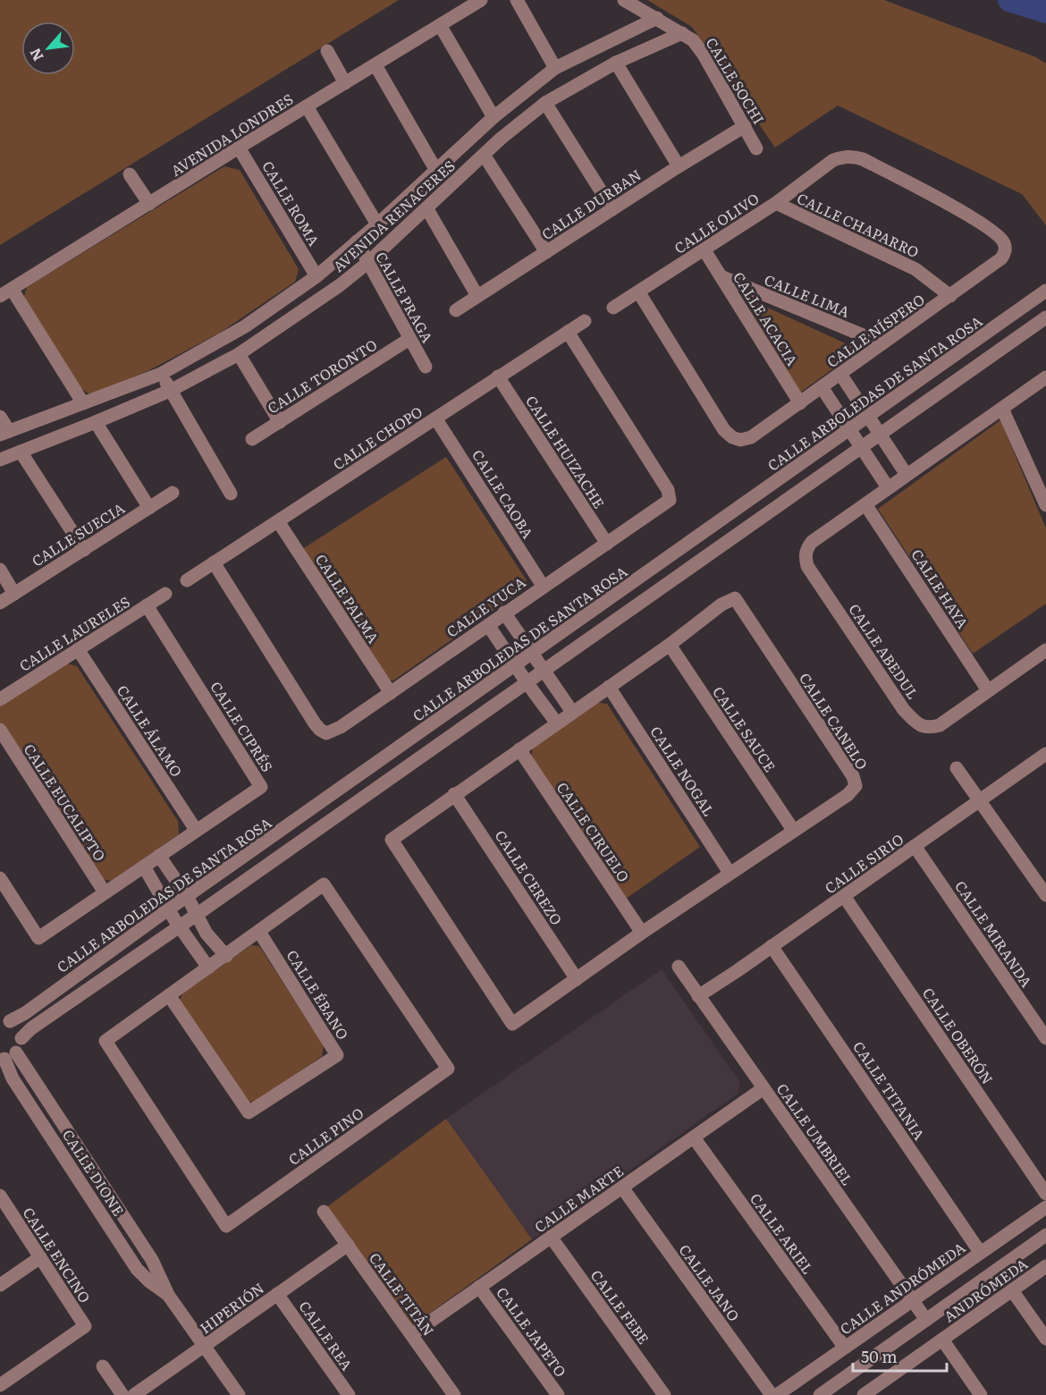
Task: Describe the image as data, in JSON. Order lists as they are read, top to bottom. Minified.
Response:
{"streets":{"street":["CALLE SOCHI","AVENIDA LONDRES","CALLE ROMA","CALLE DURBAN","AVENIDA RENACERES","CALLE OLIVO","CALLE CHAPARRO","CALLE LIMA","CALLE PRAGA","CALLE ACACIA","CALLE NÍSPERO","CALLE TORONTO","CALLE ARBOLEDAS DE SANTA ROSA","CALLE CHOPO","CALLE HUIZACHE","CALLE CAOBA","CALLE SUECIA","CALLE HAYA","CALLE PALMA","CALLE YUCA","CALLE LAURELES","CALLE ABEDUL","CALLE CANELO","CALLE CIPRÉS","CALLE SAUCE","CALLE ÁLAMO","CALLE NOGAL","CALLE EUCALIPTO","CALLE CIRUELO","CALLE SIRIO","CALLE CEREZO","CALLE MIRANDA","CALLE ÉBANO","CALLE OBERÓN","CALLE TITANIA","CALLE UMBRIEL","CALLE PINO","CALLE DIONE","CALLE MARTE","CALLE ARIEL","CALLE ENCINO","CALLE JANO","CALLE ANDRÓMEDA","ANDRÓMEDA","CALLE TITÁN","CALLE FEBE","HIPERIÓN","CALLE JAPETO","CALLE REA"]},"crossings":[["CALLE SOCHI","CALLE DURBAN"],["CALLE SOCHI","AVENIDA RENACERES"],["AVENIDA LONDRES","CALLE ROMA"],["CALLE ROMA","AVENIDA RENACERES"],["AVENIDA RENACERES","CALLE PRAGA"],["CALLE OLIVO","CALLE CHAPARRO"],["CALLE OLIVO","CALLE ACACIA"],["CALLE OLIVO","CALLE NÍSPERO"],["CALLE CHAPARRO","CALLE NÍSPERO"],["CALLE LIMA","CALLE ACACIA"],["CALLE LIMA","CALLE NÍSPERO"],["CALLE PRAGA","CALLE TORONTO"],["CALLE ACACIA","CALLE NÍSPERO"],["CALLE CHOPO","CALLE HUIZACHE"],["CALLE CHOPO","CALLE CAOBA"],["CALLE CHOPO","CALLE PALMA"],["CALLE CHOPO","CALLE YUCA"],["CALLE HUIZACHE","CALLE YUCA"],["CALLE CAOBA","CALLE YUCA"],["CALLE HAYA","CALLE ABEDUL"],["CALLE PALMA","CALLE YUCA"],["CALLE LAURELES","CALLE CIPRÉS"],["CALLE LAURELES","CALLE ÁLAMO"],["CALLE CANELO","CALLE SAUCE"],["CALLE CANELO","CALLE NOGAL"],["CALLE CANELO","CALLE CIRUELO"],["CALLE CANELO","CALLE CEREZO"],["CALLE CIPRÉS","CALLE ÁLAMO"],["CALLE CIPRÉS","CALLE EUCALIPTO"],["CALLE SIRIO","CALLE MIRANDA"],["CALLE SIRIO","CALLE OBERÓN"],["CALLE SIRIO","CALLE TITANIA"],["CALLE SIRIO","CALLE UMBRIEL"],["CALLE ÉBANO","CALLE PINO"],["CALLE TITANIA","CALLE ANDRÓMEDA"],["CALLE UMBRIEL","CALLE MARTE"],["CALLE UMBRIEL","CALLE ANDRÓMEDA"],["CALLE DIONE","HIPERIÓN"],["CALLE MARTE","CALLE ARIEL"],["CALLE MARTE","CALLE JANO"],["CALLE MARTE","CALLE TITÁN"],["CALLE MARTE","CALLE FEBE"],["CALLE MARTE","CALLE JAPETO"],["CALLE ARIEL","CALLE ANDRÓMEDA"],["CALLE TITÁN","HIPERIÓN"],["HIPERIÓN","CALLE REA"]],"scale_bar":"50 m","north":"bottom left"}
